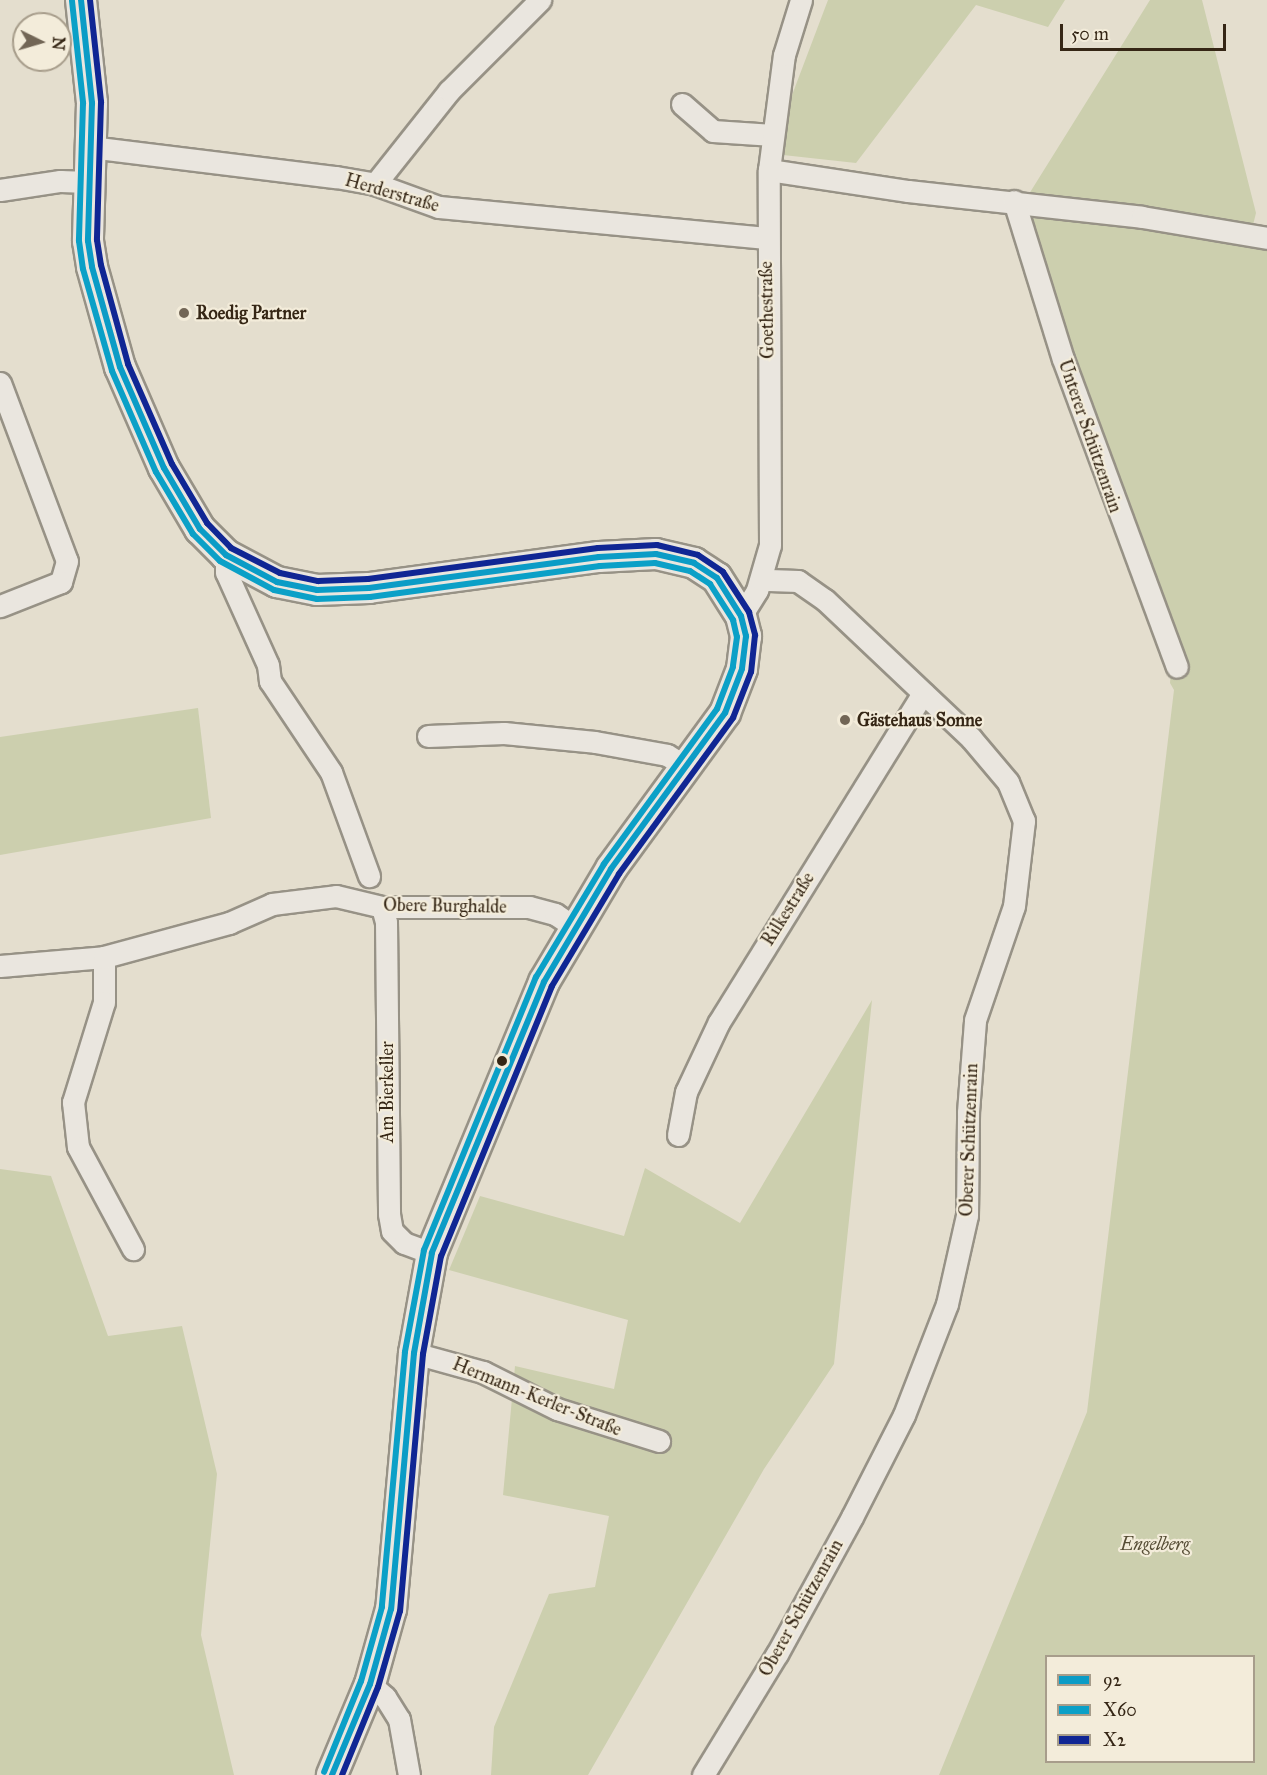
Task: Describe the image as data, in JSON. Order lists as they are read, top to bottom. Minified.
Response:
{"streets":{"street":["Herderstraße","Goethestraße","Unterer Schützenrain","Obere Burghalde","Rilkestraße","Am Bierkeller","Oberer Schützenrain","Hermann-Kerler-Straße"]},"crossings":[["Herderstraße","Goethestraße"],["Goethestraße","Oberer Schützenrain"],["Obere Burghalde","Am Bierkeller"],["Rilkestraße","Oberer Schützenrain"]],"parks":["Engelberg"],"places":["Roedig Partner","Gästehaus Sonne"],"lines":["transit line 92","transit line X2","transit line X60"],"legend":["92","X60","X2"],"scale_bar":"50 m","north":"right"}
